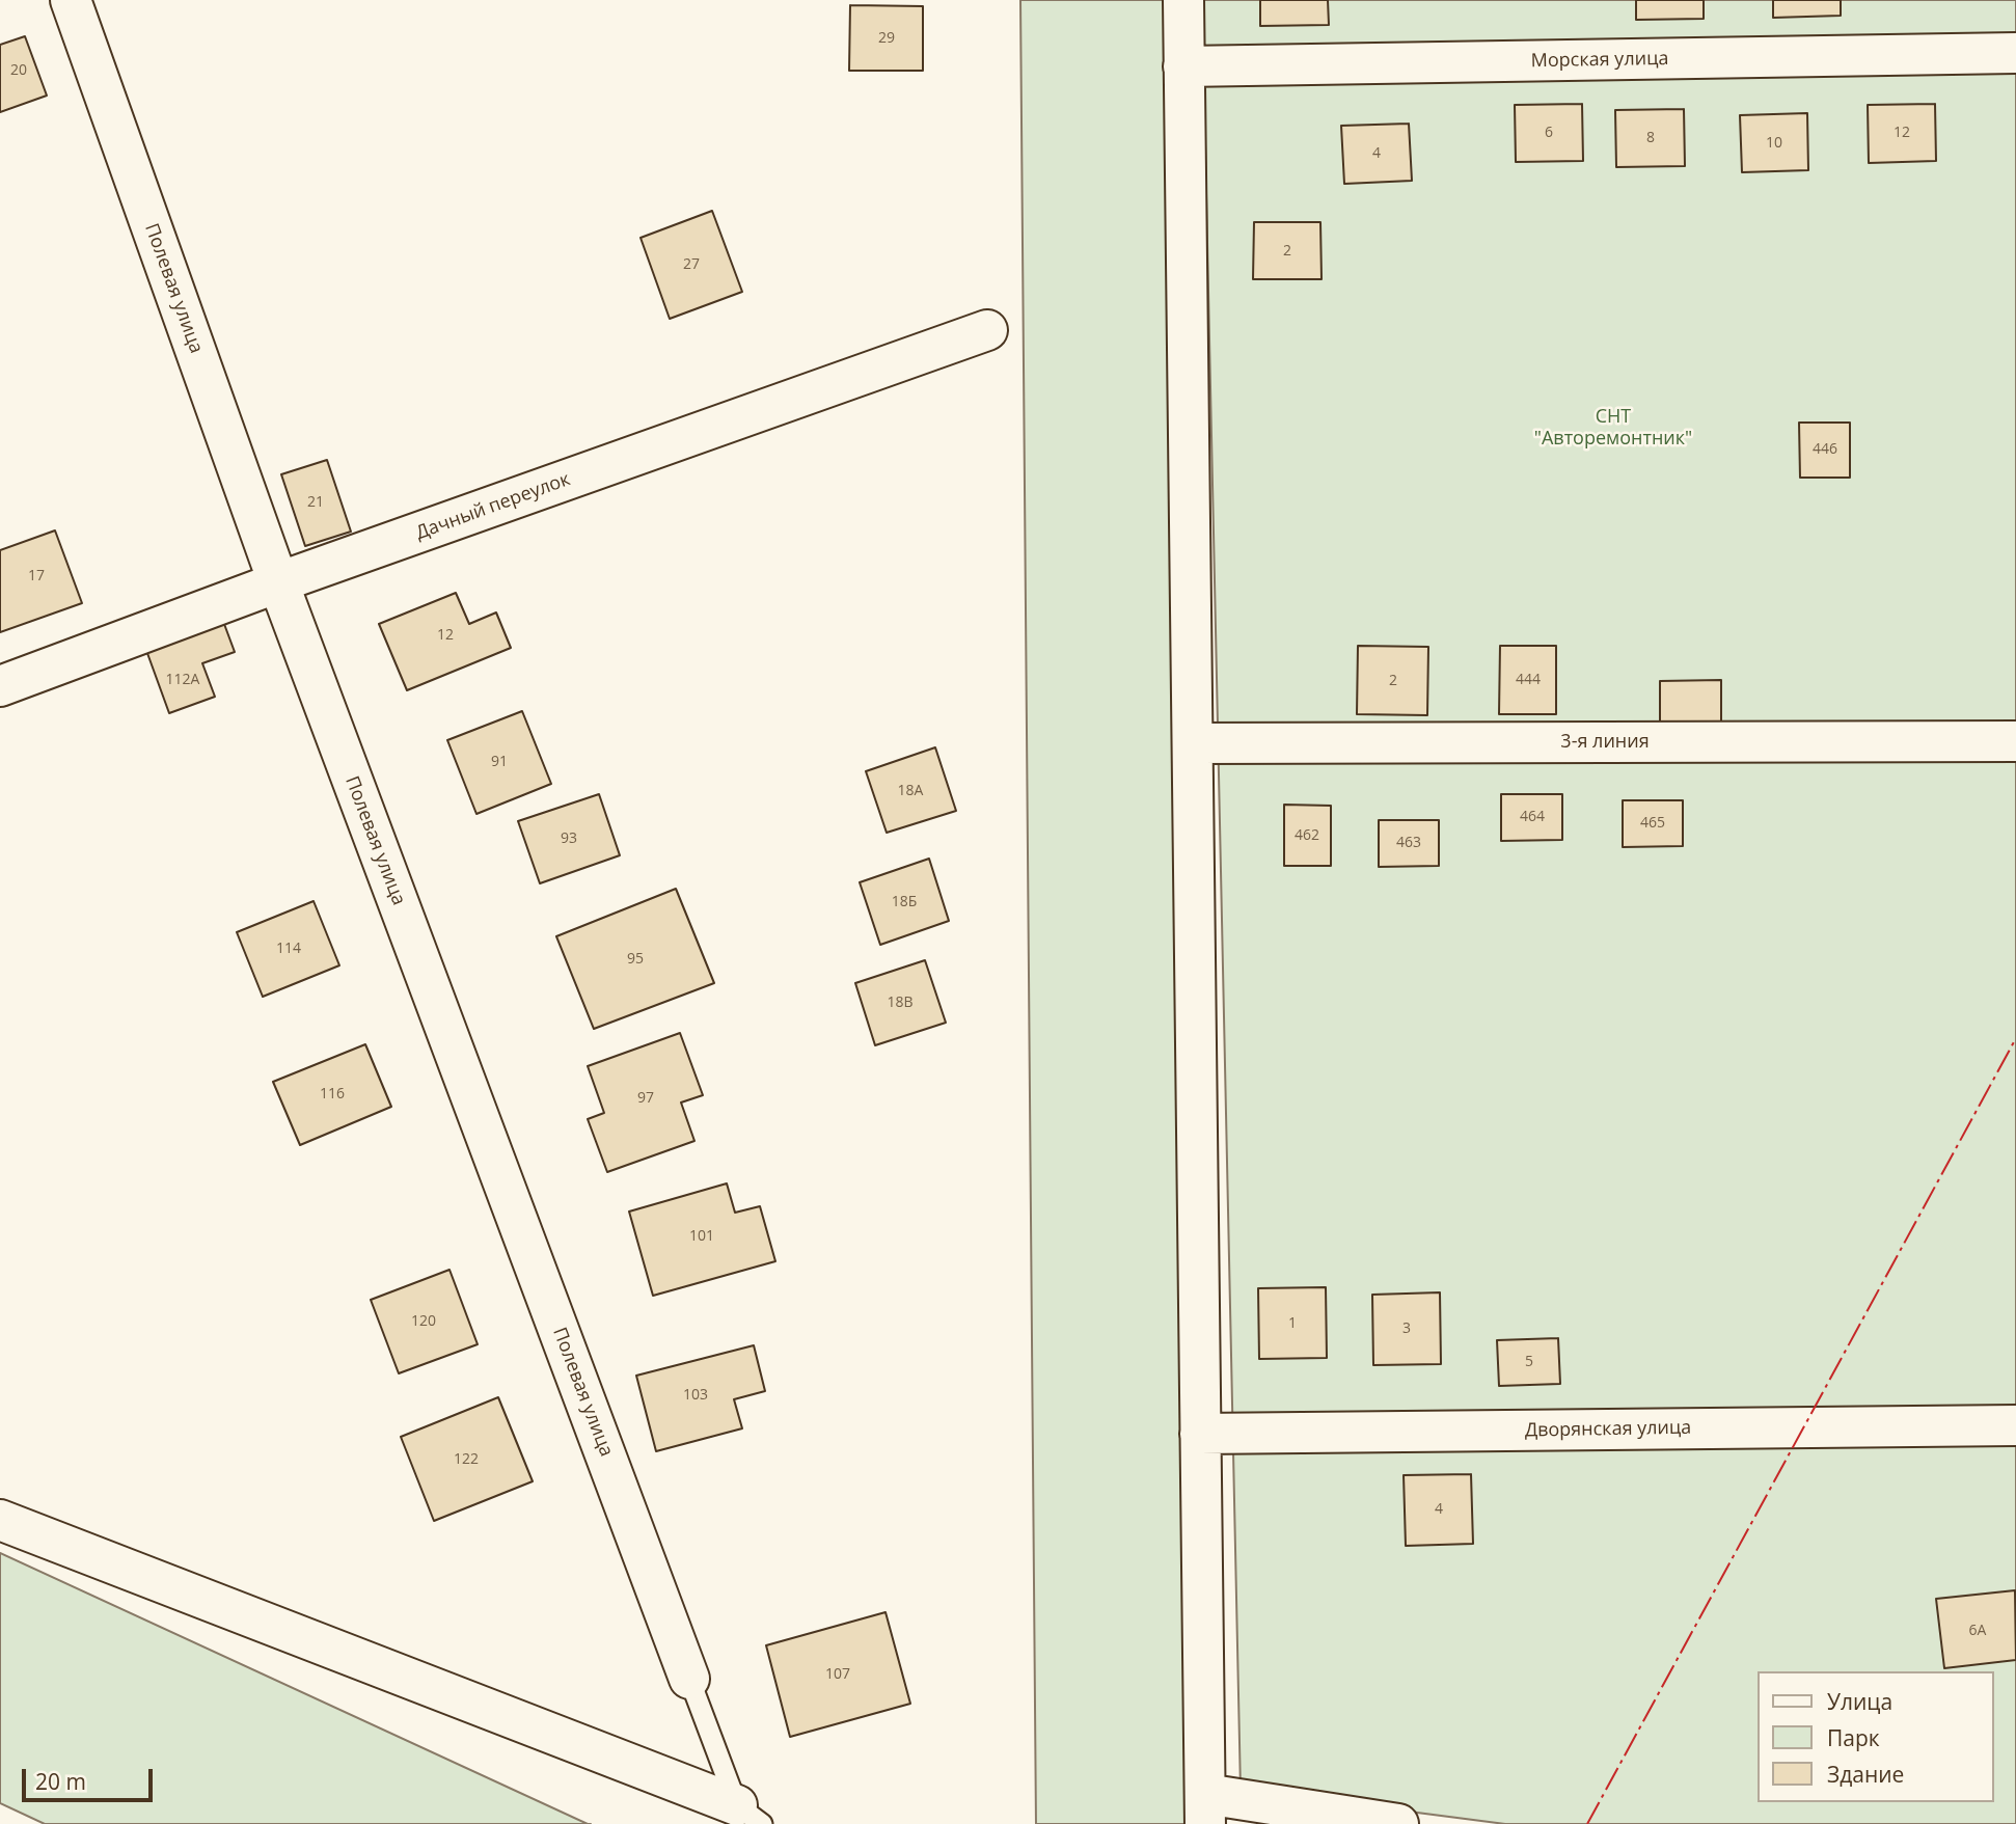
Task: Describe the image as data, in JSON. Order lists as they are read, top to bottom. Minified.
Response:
{"streets":{"street":["Морская улица","Полевая улица","Дачный переулок","3-я линия","Дворянская улица"]},"crossings":[["Полевая улица","Дачный переулок"]],"parks":["СНТ \"Авторемонтник\""],"house_numbers":["29","20","6","12","8","10","4","2","27","446","21","17","12","112А","444","2","91","18А","464","465","462","93","463","18Б","114","95","18В","116","97","101","120","1","3","5","103","122","4","6А","107"],"legend":["Улица","Парк","Здание"],"scale_bar":"20 m"}
